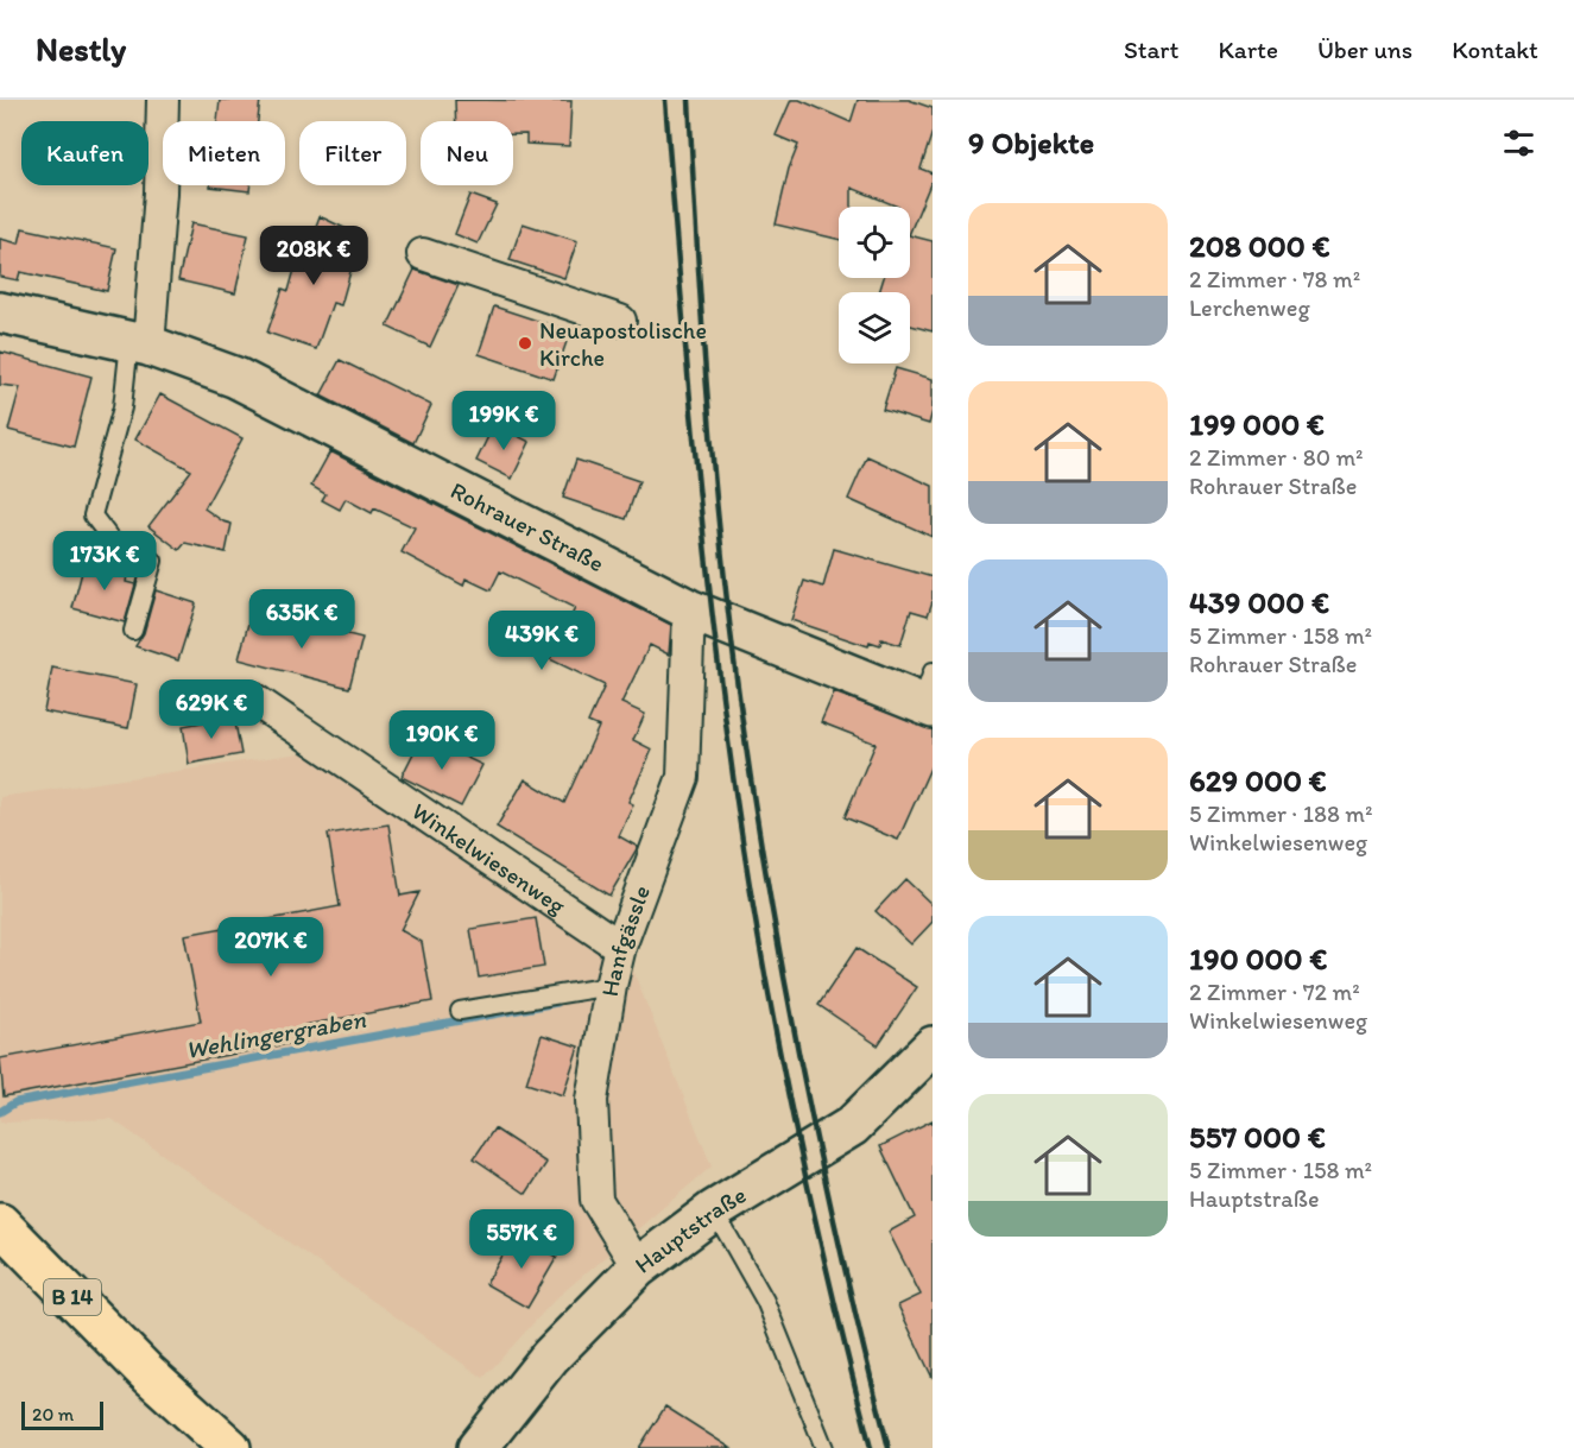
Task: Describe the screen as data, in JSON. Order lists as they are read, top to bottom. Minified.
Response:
{"streets":{"main road":["B 14"],"street":["Rohrauer Straße","Winkelwiesenweg","Hanfgässle","Hauptstraße"]},"crossings":[["Rohrauer Straße","Hanfgässle"],["Winkelwiesenweg","Hanfgässle"],["Hanfgässle","Hauptstraße"]],"water":["Wehlingergraben"],"places":["Neuapostolische Kirche"],"scale_bar":"20 m","page":{"header":"Nestly","nav":["Start","Karte","Über uns","Kontakt"],"heading":"9 Objekte","chip":["Kaufen","Mieten","Filter","Neu"],"list":[{"name":"208 000 €","note":"2 Zimmer · 78 m² · Lerchenweg"},{"name":"199 000 €","note":"2 Zimmer · 80 m² · Rohrauer Straße"},{"name":"439 000 €","note":"5 Zimmer · 158 m² · Rohrauer Straße"},{"name":"629 000 €","note":"5 Zimmer · 188 m² · Winkelwiesenweg"},{"name":"190 000 €","note":"2 Zimmer · 72 m² · Winkelwiesenweg"},{"name":"557 000 €","note":"5 Zimmer · 158 m² · Hauptstraße"}],"price":["208K €","199K €","173K €","635K €","439K €","629K €","190K €","207K €","557K €"],"scale":"20 m"}}
